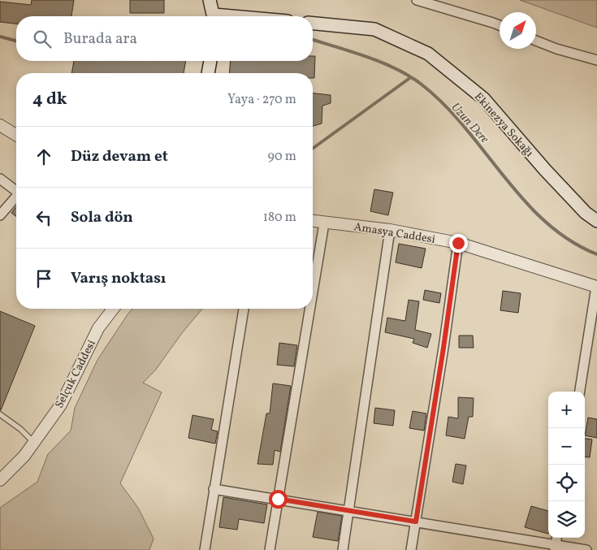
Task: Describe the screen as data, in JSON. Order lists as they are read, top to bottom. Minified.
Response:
{"streets":{"main road":["Ekinezya Sokağı"],"street":["Amasya Caddesi","Selçuk Caddesi"]},"water":["Uzun Dere"],"north":"top right","page":{"search":"Burada ara","heading":["4 dk","Yaya · 270 m"],"list":[["Düz devam et","90 m"],["Sola dön","180 m"],"Varış noktası"],"map_buttons":["+","−"]}}
